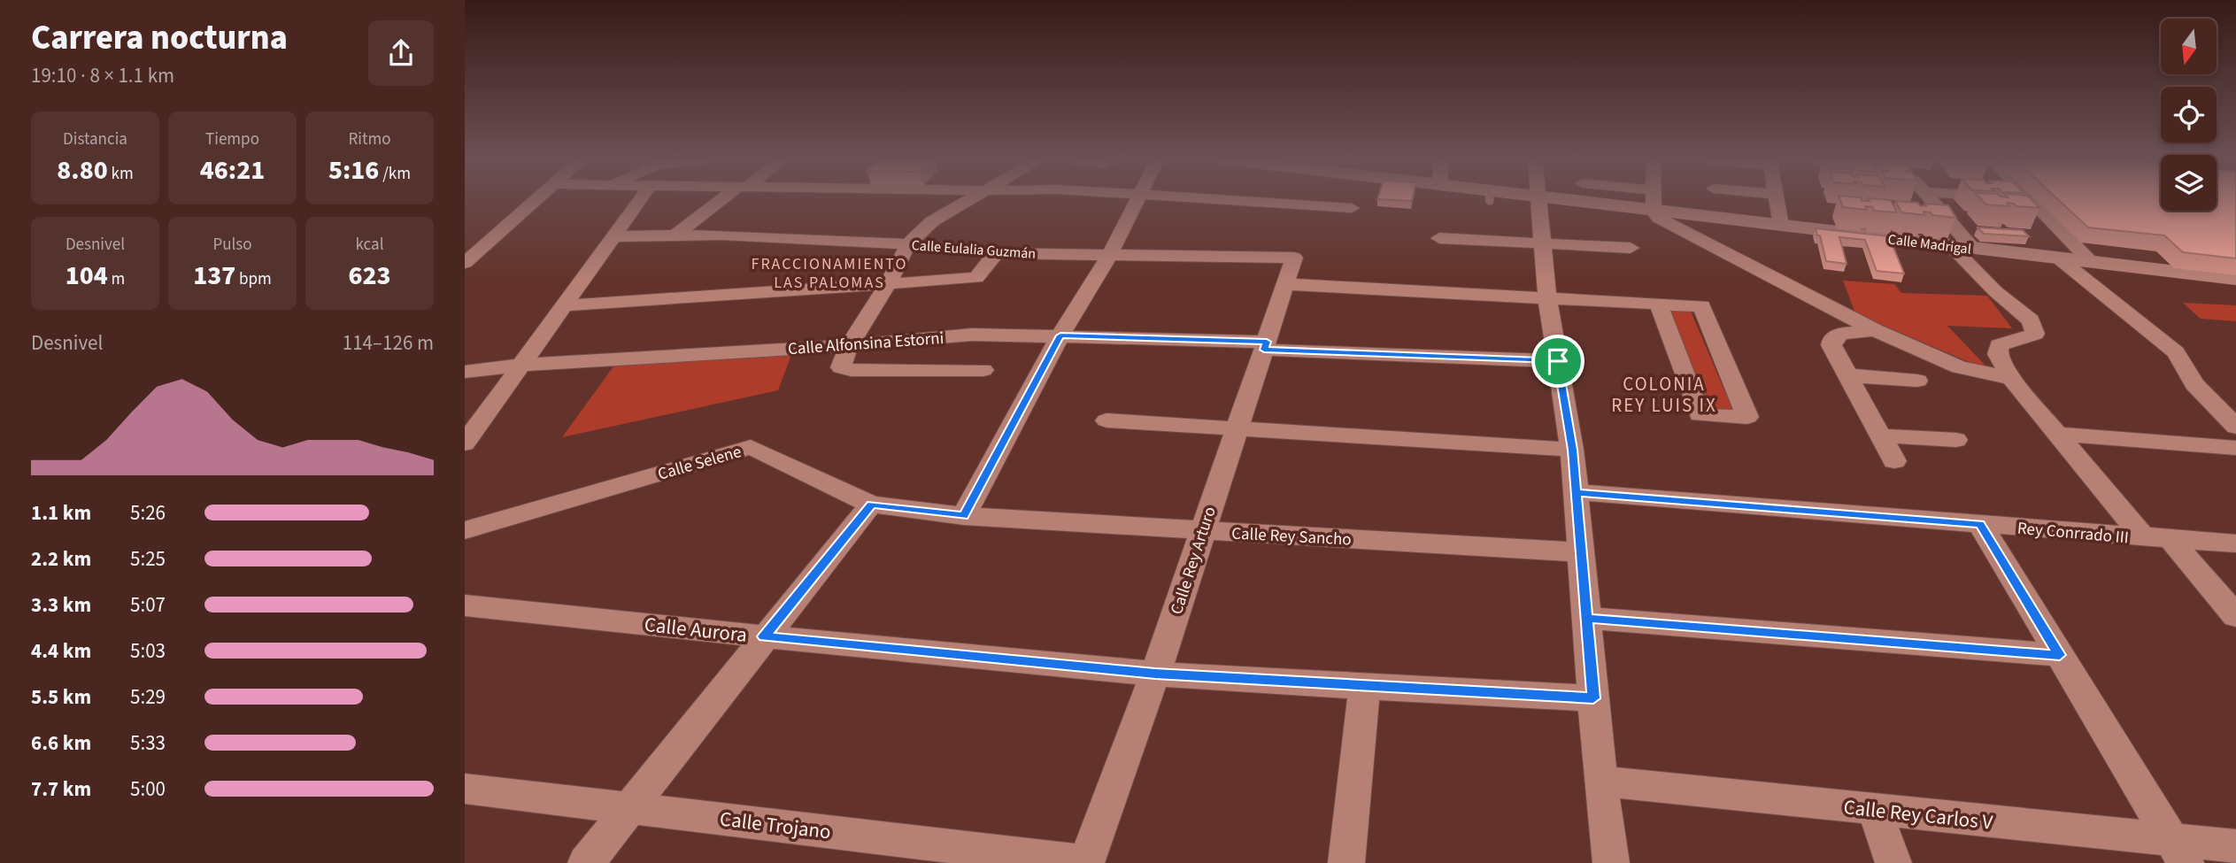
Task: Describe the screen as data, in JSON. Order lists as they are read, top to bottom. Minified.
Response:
{"streets":{"street":["Calle Madrigal","Calle Eulalia Guzmán","Calle Alfonsina Estorni","Calle Selene","Rey Conrrado III","Calle Rey Sancho","Calle Rey Arturo","Calle Aurora","Calle Rey Carlos V","Calle Trojano"]},"crossings":[["Calle Eulalia Guzmán","Calle Rey Arturo"],["Calle Alfonsina Estorni","Calle Rey Arturo"],["Calle Selene","Calle Rey Sancho"],["Calle Rey Sancho","Calle Rey Arturo"],["Calle Rey Arturo","Calle Aurora"],["Calle Rey Arturo","Calle Trojano"]],"districts":["FRACCIONAMIENTO LAS PALOMAS","COLONIA REY LUIS IX"],"north":"bottom","page":{"heading":["Carrera nocturna","19:10 · 8 × 1.1 km"],"stats":[["Distancia","8.80 km"],["Tiempo","46:21"],["Ritmo","5:16 /km"],["Desnivel","104 m"],["Pulso","137 bpm"],["kcal","623"]],"chart":["Desnivel","114–126 m"],"list":[{"name":"1.1 km","note":"5:26"},{"name":"2.2 km","note":"5:25"},{"name":"3.3 km","note":"5:07"},{"name":"4.4 km","note":"5:03"},{"name":"5.5 km","note":"5:29"},{"name":"6.6 km","note":"5:33"},{"name":"7.7 km","note":"5:00"}]}}
